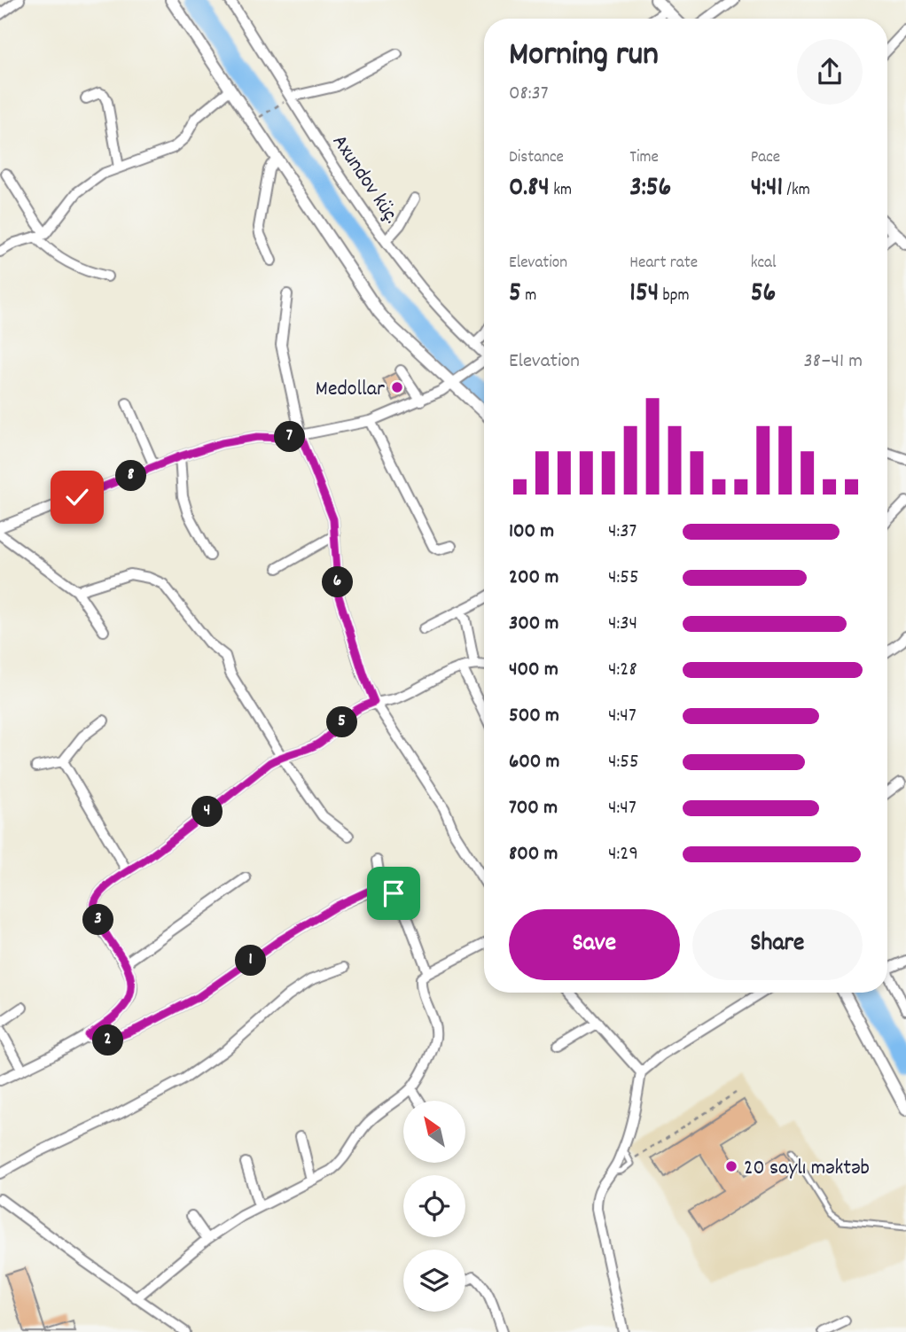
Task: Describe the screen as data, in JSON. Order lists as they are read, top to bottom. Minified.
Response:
{"streets":{"street":["Axundov küç."]},"places":["Medollar","20 saylı məktəb"],"north":"top left","page":{"heading":["Morning run","08:37"],"stats":[["Distance","0.84 km"],["Time","3:56"],["Pace","4:41 /km"],["Elevation","5 m"],["Heart rate","154 bpm"],["kcal","56"]],"chart":["Elevation","38–41 m"],"pins":["7","8","6","5","4","3","1","2"],"list":[{"name":"100 m","note":"4:37"},{"name":"200 m","note":"4:55"},{"name":"300 m","note":"4:34"},{"name":"400 m","note":"4:28"},{"name":"500 m","note":"4:47"},{"name":"600 m","note":"4:55"},{"name":"700 m","note":"4:47"},{"name":"800 m","note":"4:29"}],"buttons":["Save","Share"]}}
